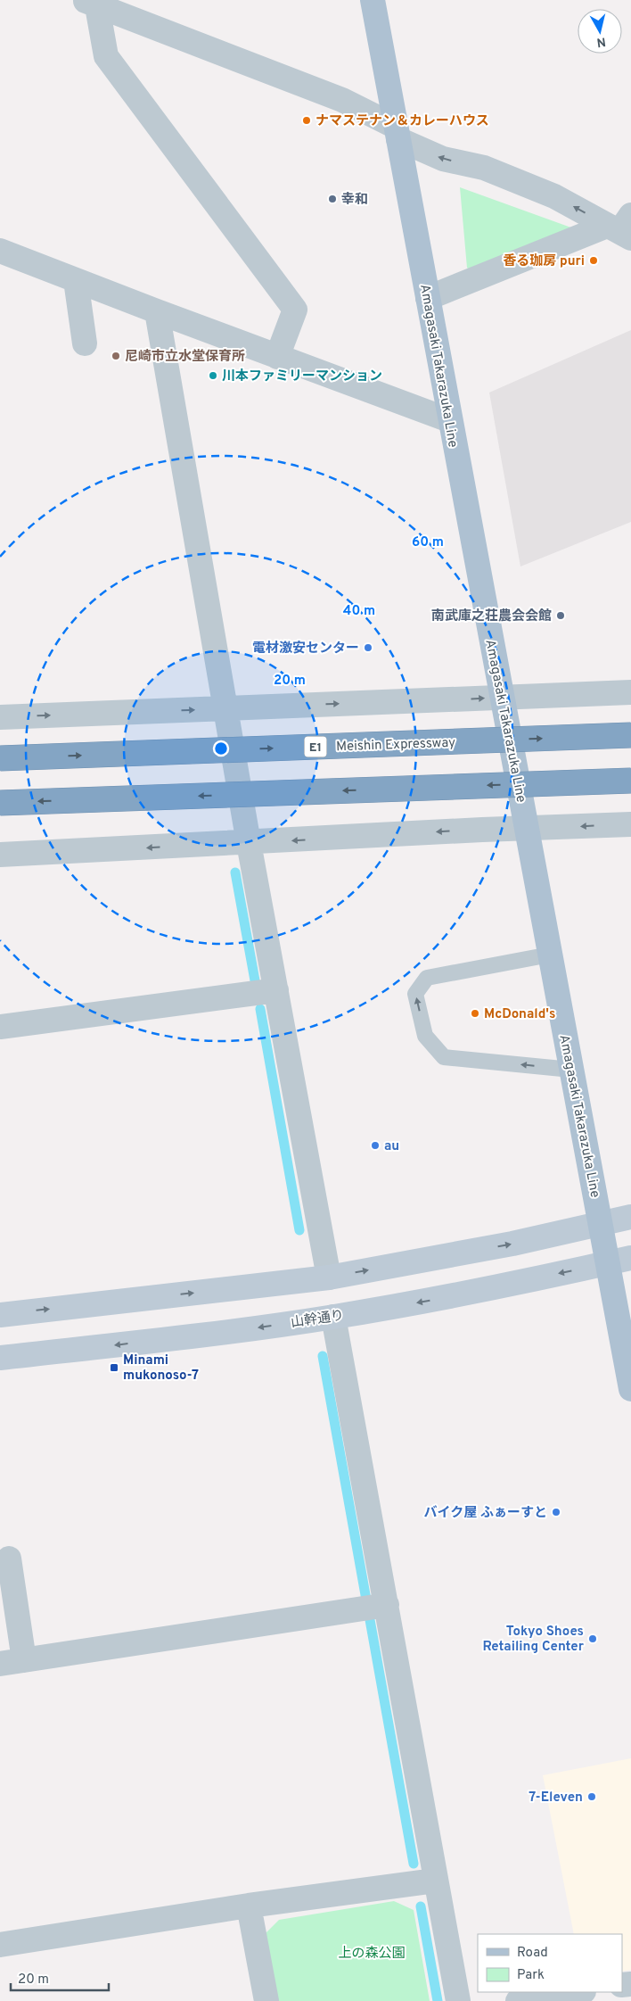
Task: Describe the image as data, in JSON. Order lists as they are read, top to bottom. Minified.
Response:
{"streets":{"highway":["Meishin Expressway","E1"],"main road":["Amagasaki Takarazuka Line"],"street":["山幹通り"]},"crossings":[["Amagasaki Takarazuka Line","山幹通り"]],"parks":["上の森公園"],"places":{"other":["ナマステナン＆カレーハウス","幸和","香る珈房 puri","尼崎市立水堂保育所","川本ファミリーマンション","南武庫之荘農会会館","電材激安センター","McDonald's","au","バイク屋 ふぁーすと","Tokyo Shoes Retailing Center","7-Eleven"],"transit":["Minami mukonoso-7"]},"legend":["Road","Park"],"scale_bar":"20 m","north":"bottom","rings":["60 m","40 m","20 m"]}
